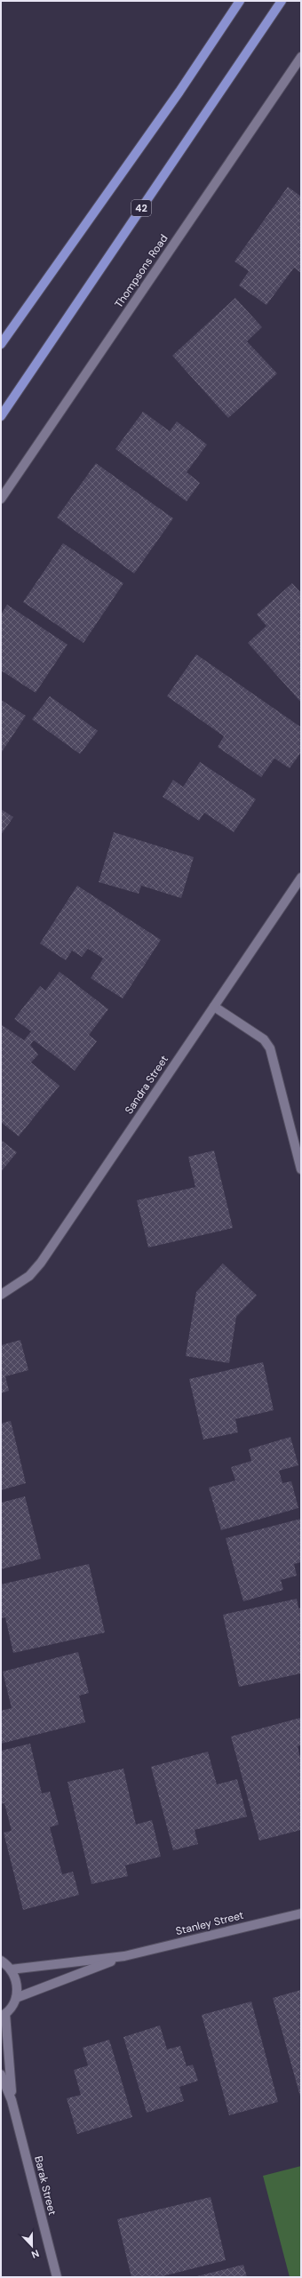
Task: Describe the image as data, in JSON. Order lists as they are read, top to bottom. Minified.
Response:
{"streets":{"main road":["42"],"street":["Thompsons Road","Sandra Street","Stanley Street","Barak Street"]},"north":"bottom"}
